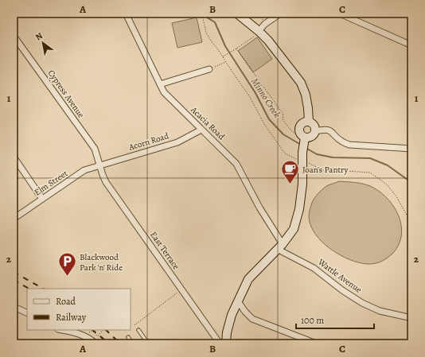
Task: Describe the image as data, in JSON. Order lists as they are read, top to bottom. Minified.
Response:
{"streets":{"street":["Cypress Avenue","Acacia Road","Acorn Road","Elm Street","East Terrace","Wattle Avenue"]},"crossings":[["Cypress Avenue","Acorn Road"],["Cypress Avenue","Elm Street"],["Cypress Avenue","East Terrace"],["Acacia Road","Acorn Road"],["Acacia Road","Wattle Avenue"],["Acorn Road","Elm Street"],["Acorn Road","East Terrace"],["Elm Street","East Terrace"]],"water":["Minno Creek"],"places":{"cafe":["Joan's Pantry"],"parking":["Blackwood Park 'n' Ride"]},"legend":["Road","Railway"],"scale_bar":"100 m","north":"top left","grid":{"columns":["A","B","C"],"rows":["1","2"]}}
